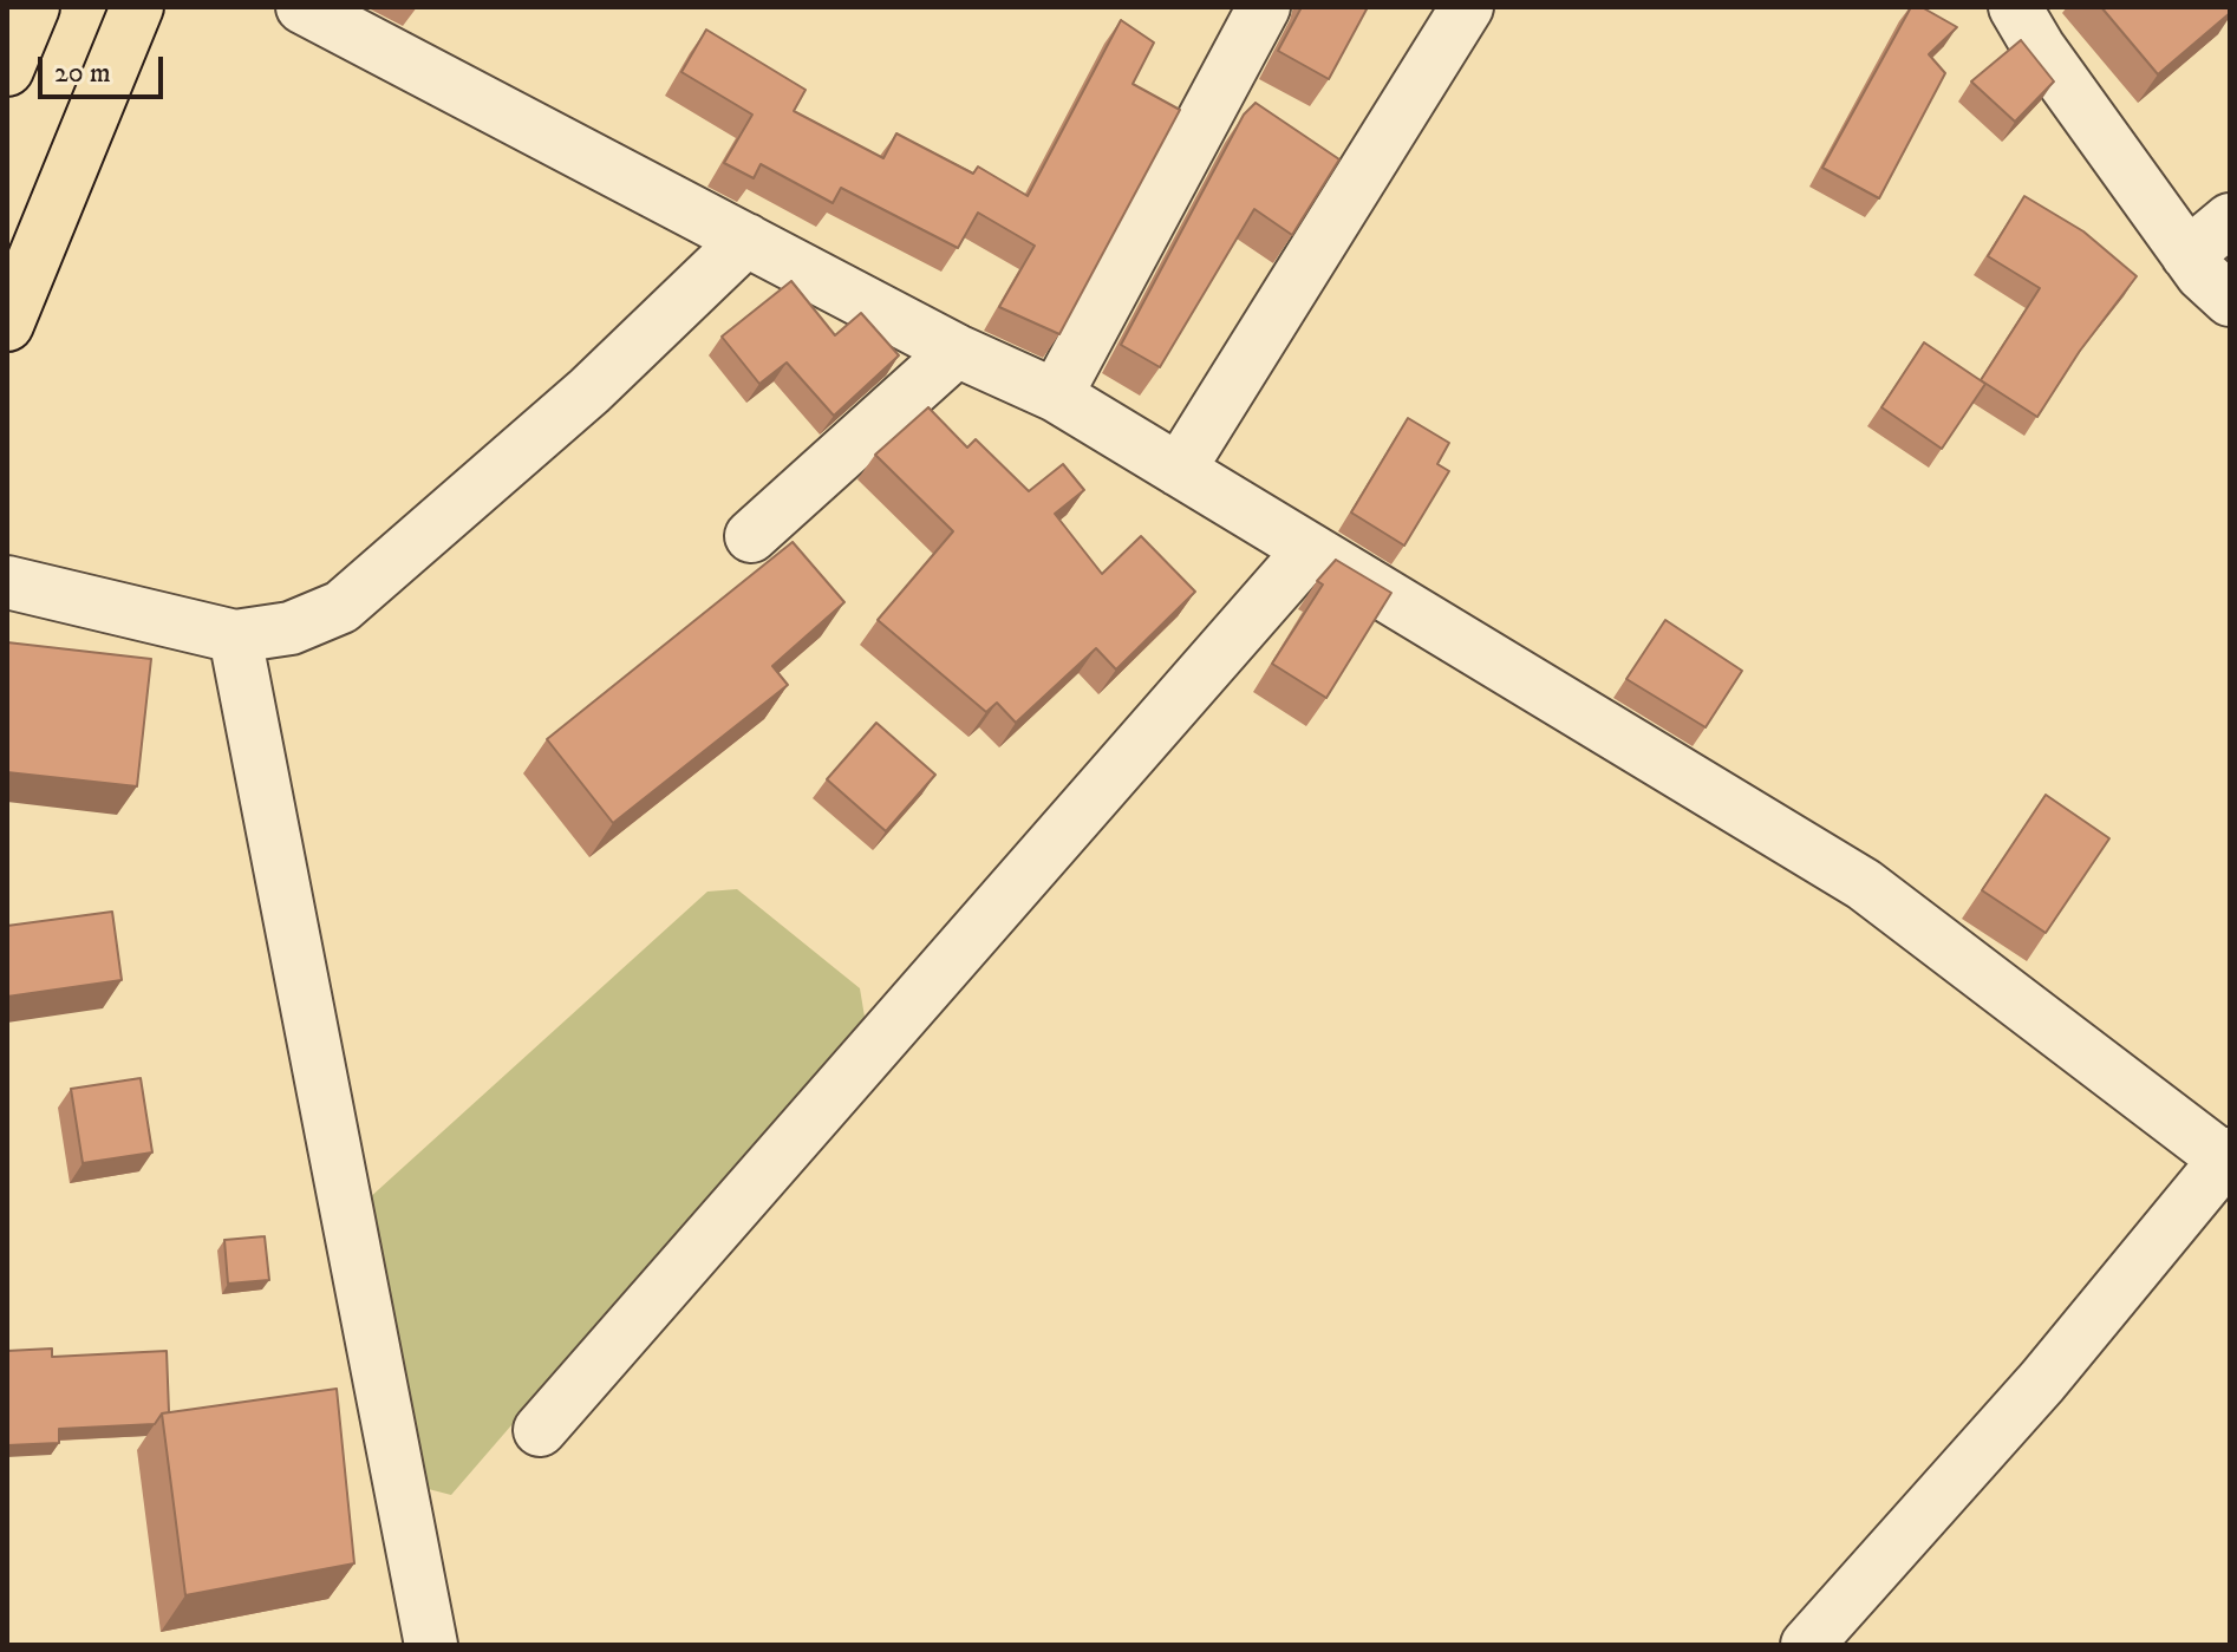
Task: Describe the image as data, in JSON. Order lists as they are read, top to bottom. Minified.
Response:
{"scale_bar":"20 m"}
